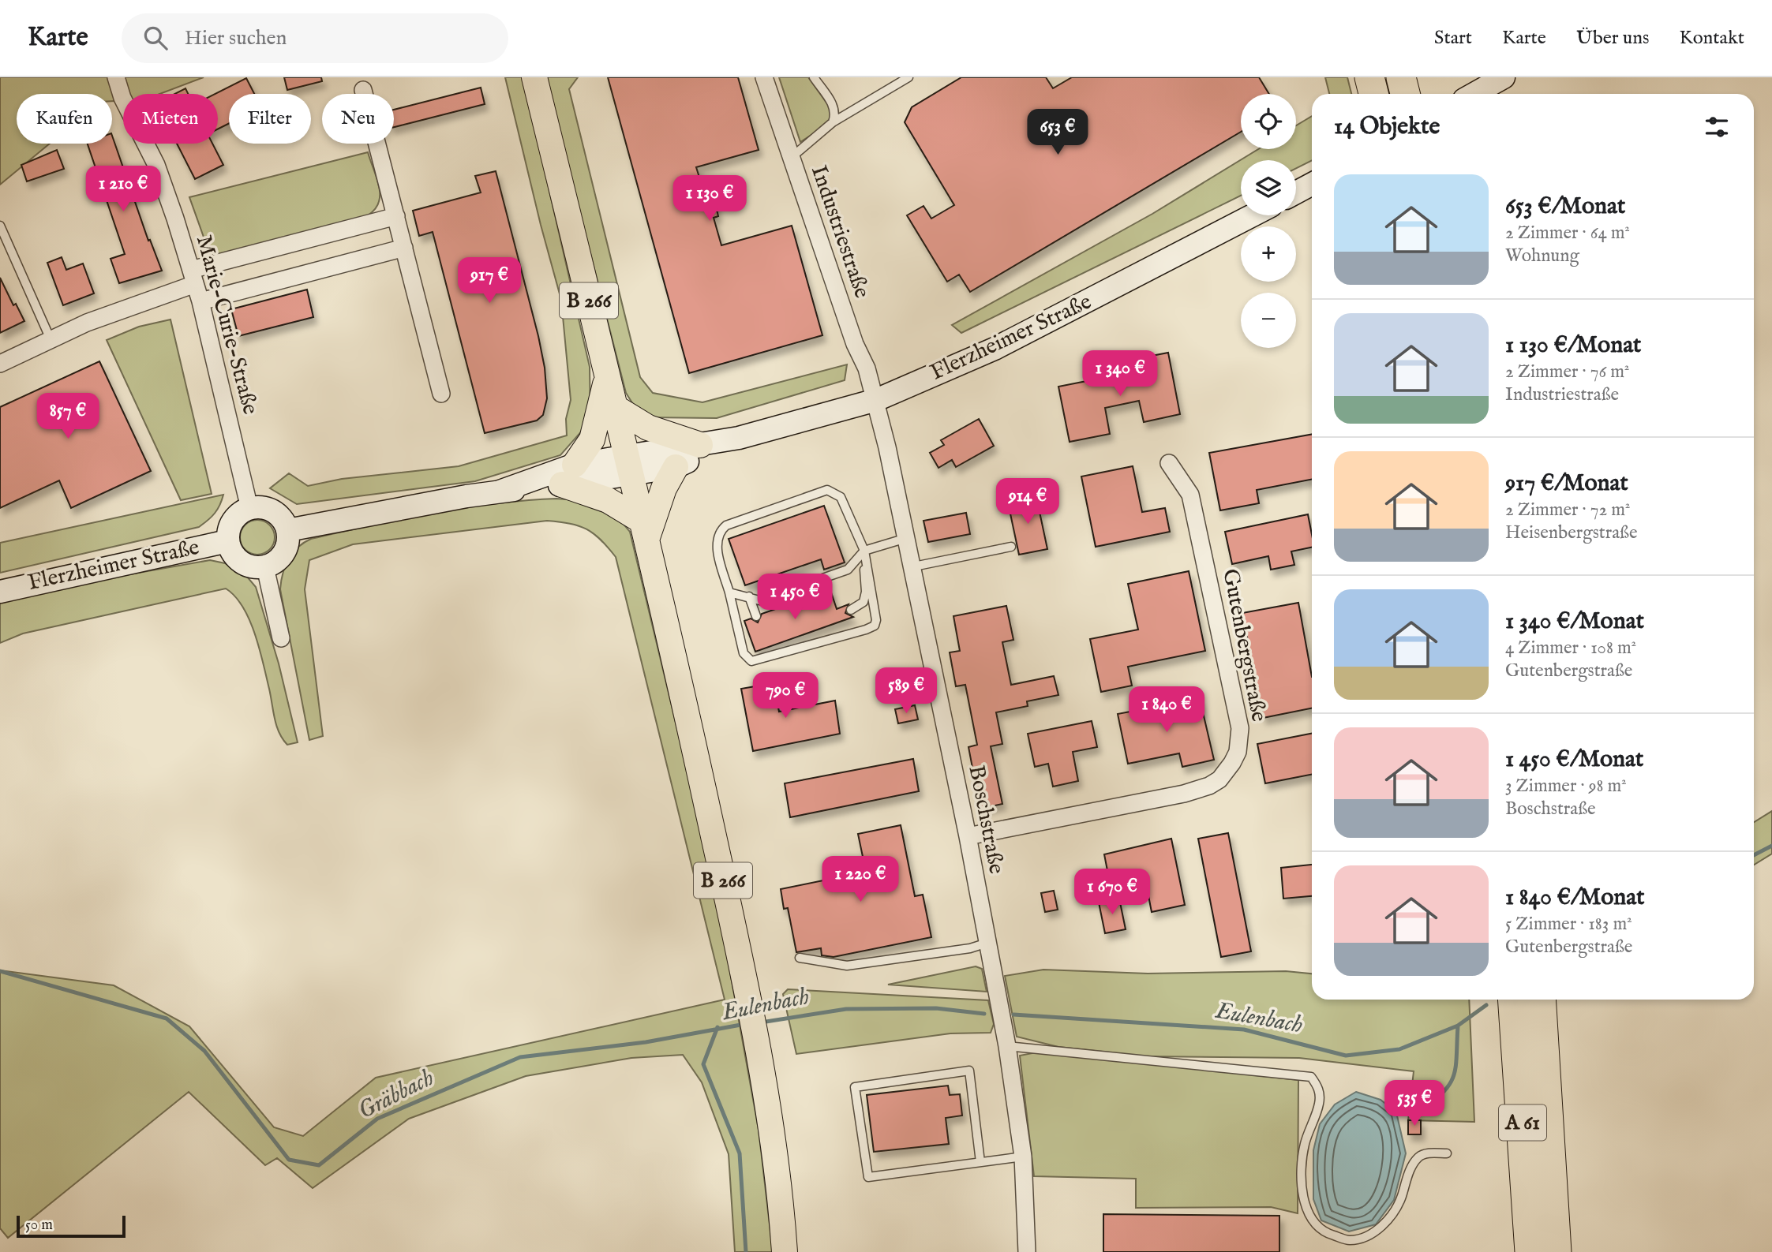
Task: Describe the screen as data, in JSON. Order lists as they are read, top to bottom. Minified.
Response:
{"streets":{"highway":["A 61"],"main road":["B 266","Flerzheimer Straße"],"street":["Industriestraße","Marie-Curie-Straße","Gutenbergstraße","Boschstraße"]},"crossings":[["Industriestraße","Flerzheimer Straße"],["Industriestraße","Boschstraße"],["B 266","Flerzheimer Straße"],["Marie-Curie-Straße","Flerzheimer Straße"],["Flerzheimer Straße","Boschstraße"],["Gutenbergstraße","Boschstraße"]],"water":["Eulenbach","Gräbbach"],"scale_bar":"50 m","page":{"header":"Karte","search":"Hier suchen","nav":["Start","Karte","Über uns","Kontakt"],"map_buttons":["+","−"],"chip":["Kaufen","Mieten","Filter","Neu"],"heading":"14 Objekte","price":["653 €","1 210 €","1 130 €","917 €","1 340 €","857 €","914 €","1 450 €","589 €","790 €","1 840 €","1 220 €","1 670 €","535 €"],"list":[{"name":"653 €/Monat","note":"2 Zimmer · 64 m² · Wohnung"},{"name":"1 130 €/Monat","note":"2 Zimmer · 76 m² · Industriestraße"},{"name":"917 €/Monat","note":"2 Zimmer · 72 m² · Heisenbergstraße"},{"name":"1 340 €/Monat","note":"4 Zimmer · 108 m² · Gutenbergstraße"},{"name":"1 450 €/Monat","note":"3 Zimmer · 98 m² · Boschstraße"},{"name":"1 840 €/Monat","note":"5 Zimmer · 183 m² · Gutenbergstraße"}],"scale":"50 m"}}
